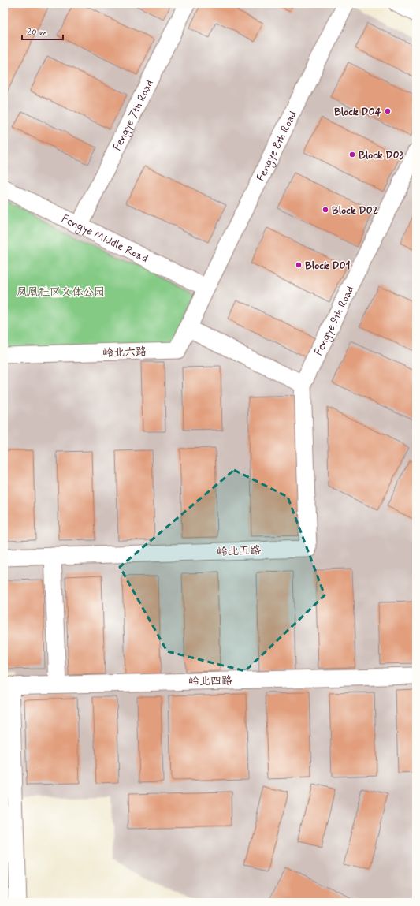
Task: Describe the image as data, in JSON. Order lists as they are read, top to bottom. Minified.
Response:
{"streets":{"street":["Fengye 7th Road","Fengye 8th Road","Fengye Middle Road","Fengye 9th Road","岭北六路","岭北五路","岭北四路"]},"crossings":[["Fengye 7th Road","Fengye Middle Road"],["Fengye 8th Road","Fengye Middle Road"],["Fengye 8th Road","岭北六路"],["Fengye Middle Road","岭北六路"],["Fengye 9th Road","岭北五路"]],"parks":["凤凰社区文体公园"],"places":["Block D04","Block D03","Block D02","Block D01"],"scale_bar":"20 m"}
